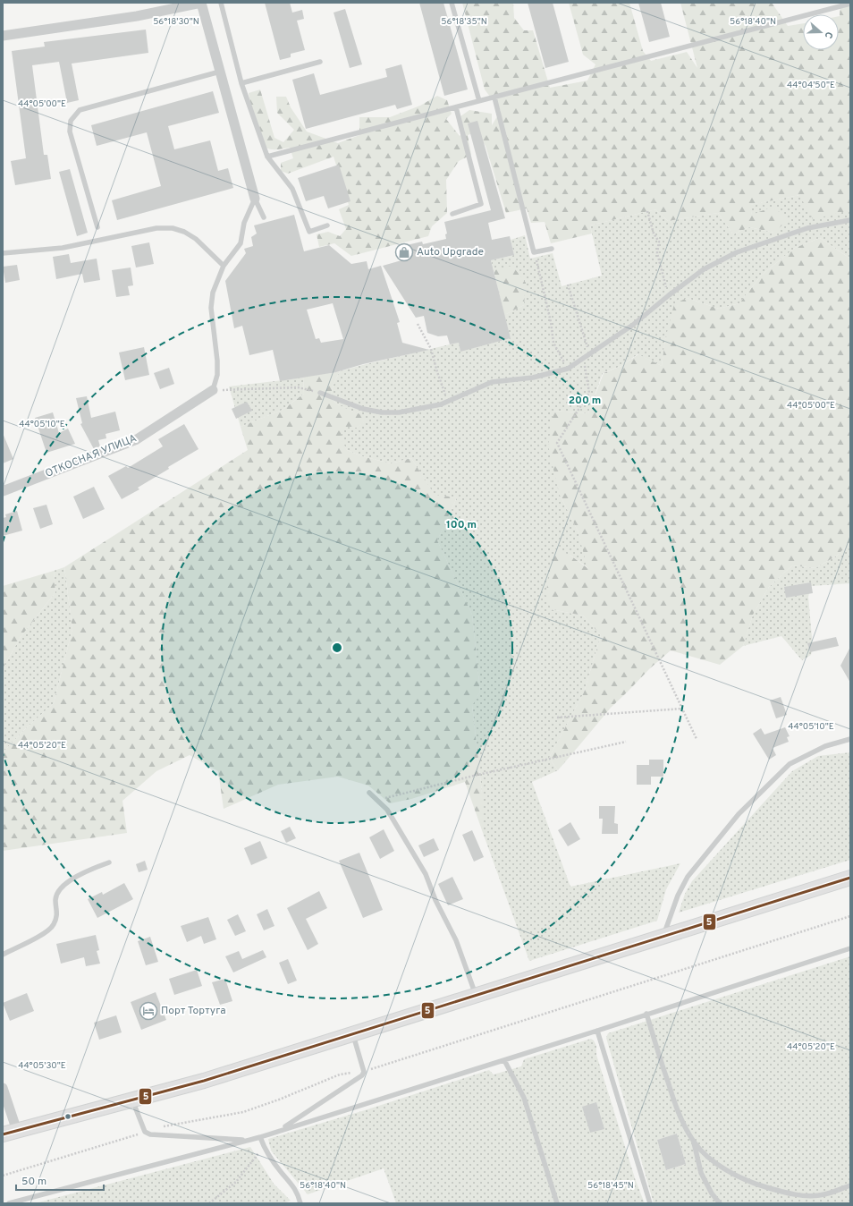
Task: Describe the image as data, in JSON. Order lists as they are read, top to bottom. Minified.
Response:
{"streets":{"street":["ОТКОСНАЯ УЛИЦА"]},"places":{"shop":["Auto Upgrade"],"hotel":["Порт Тортуга"]},"lines":["transit line 5"],"scale_bar":"50 m","north":"right","coordinates":["56°18'35\"N","56°18'40\"N","56°18'30\"N","44°04'50\"E","44°05'00\"E","44°05'10\"E","44°05'20\"E","44°05'30\"E","56°18'45\"N"],"rings":["200 m","100 m"]}
